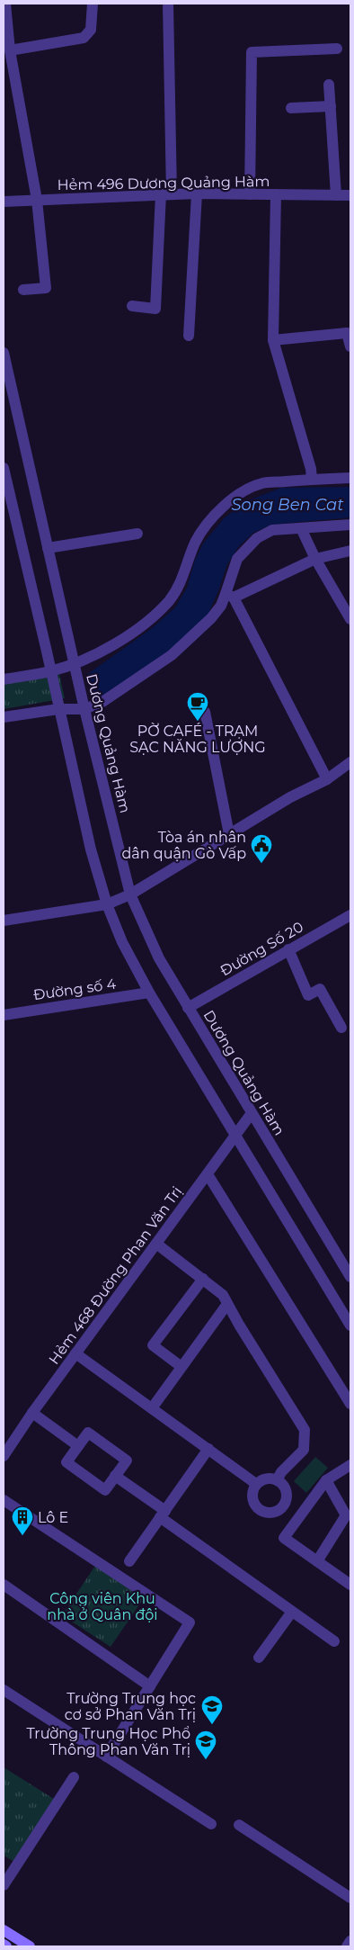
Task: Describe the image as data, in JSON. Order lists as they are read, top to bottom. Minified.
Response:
{"streets":{"street":["Hẻm 496 Dương Quảng Hàm","Dương Quảng Hàm","Đường Số 20","Đường số 4","Hẻm 468 Đường Phan Văn Trị"]},"crossings":[["Dương Quảng Hàm","Đường Số 20"],["Dương Quảng Hàm","Hẻm 468 Đường Phan Văn Trị"]],"water":["Song Ben Cat"],"parks":["Công viên Khu nhà ở Quân đội"],"places":{"cafe":["PỜ CAFÉ - TRẠM SẠC NĂNG LƯỢNG"],"public building":["Tòa án nhân dân quận Gò Vấp"],"building":["Lô E"],"school or university":["Trường Trung học cơ sở Phan Văn Trị","Trường Trung Học Phổ Thông Phan Văn Trị"]}}
